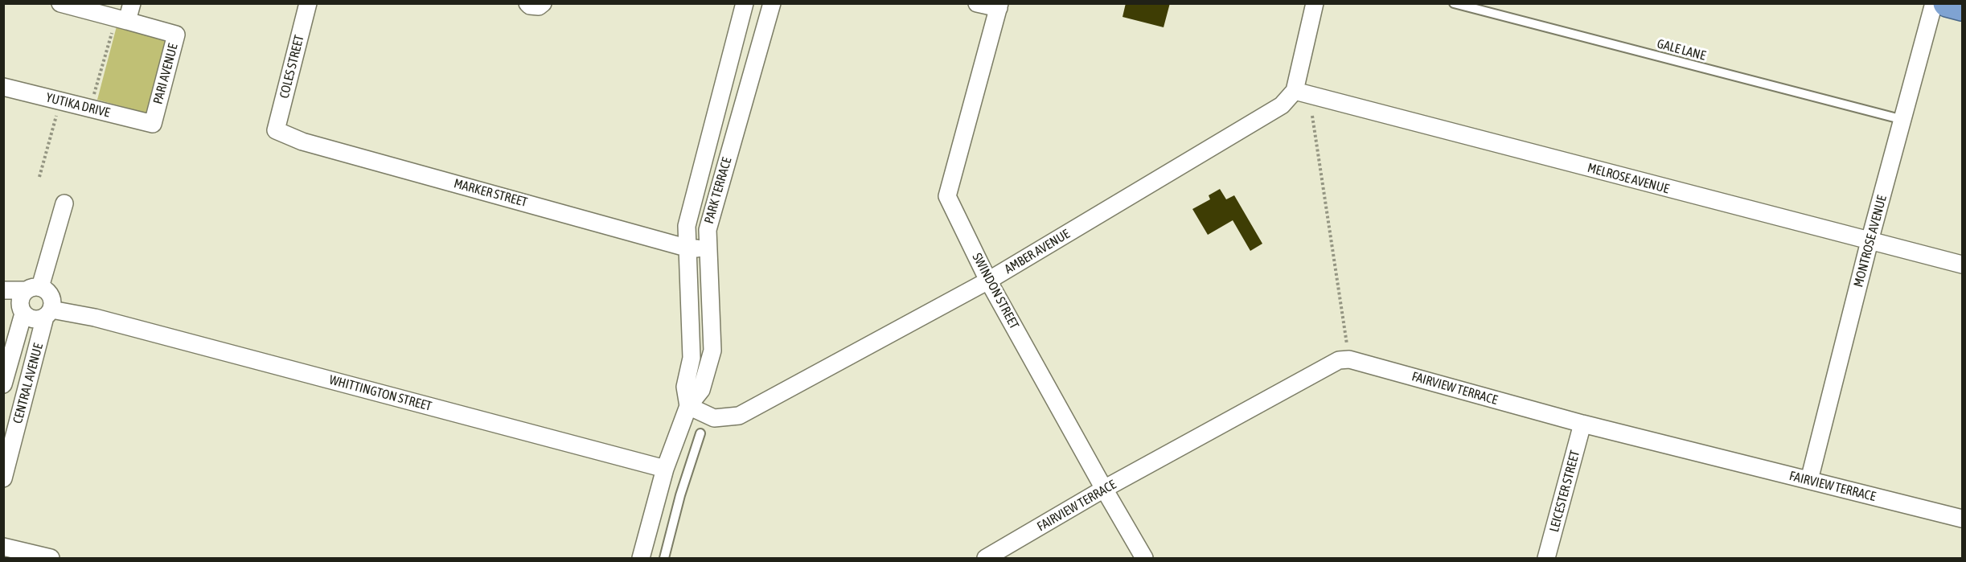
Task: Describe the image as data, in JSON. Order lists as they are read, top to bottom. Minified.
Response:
{"streets":{"street":["COLES STREET","PARI AVENUE","YUTIKA DRIVE","MELROSE AVENUE","PARK TERRACE","MARKER STREET","MONTROSE AVENUE","AMBER AVENUE","SWINDON STREET","CENTRAL AVENUE","FAIRVIEW TERRACE","WHITTINGTON STREET","LEICESTER STREET"],"lane":["GALE LANE"]},"crossings":[["GALE LANE","MONTROSE AVENUE"],["COLES STREET","MARKER STREET"],["PARI AVENUE","YUTIKA DRIVE"],["MELROSE AVENUE","MONTROSE AVENUE"],["MELROSE AVENUE","AMBER AVENUE"],["PARK TERRACE","MARKER STREET"],["PARK TERRACE","AMBER AVENUE"],["PARK TERRACE","WHITTINGTON STREET"],["MONTROSE AVENUE","FAIRVIEW TERRACE"],["AMBER AVENUE","SWINDON STREET"],["SWINDON STREET","FAIRVIEW TERRACE"],["CENTRAL AVENUE","WHITTINGTON STREET"],["FAIRVIEW TERRACE","LEICESTER STREET"]]}
